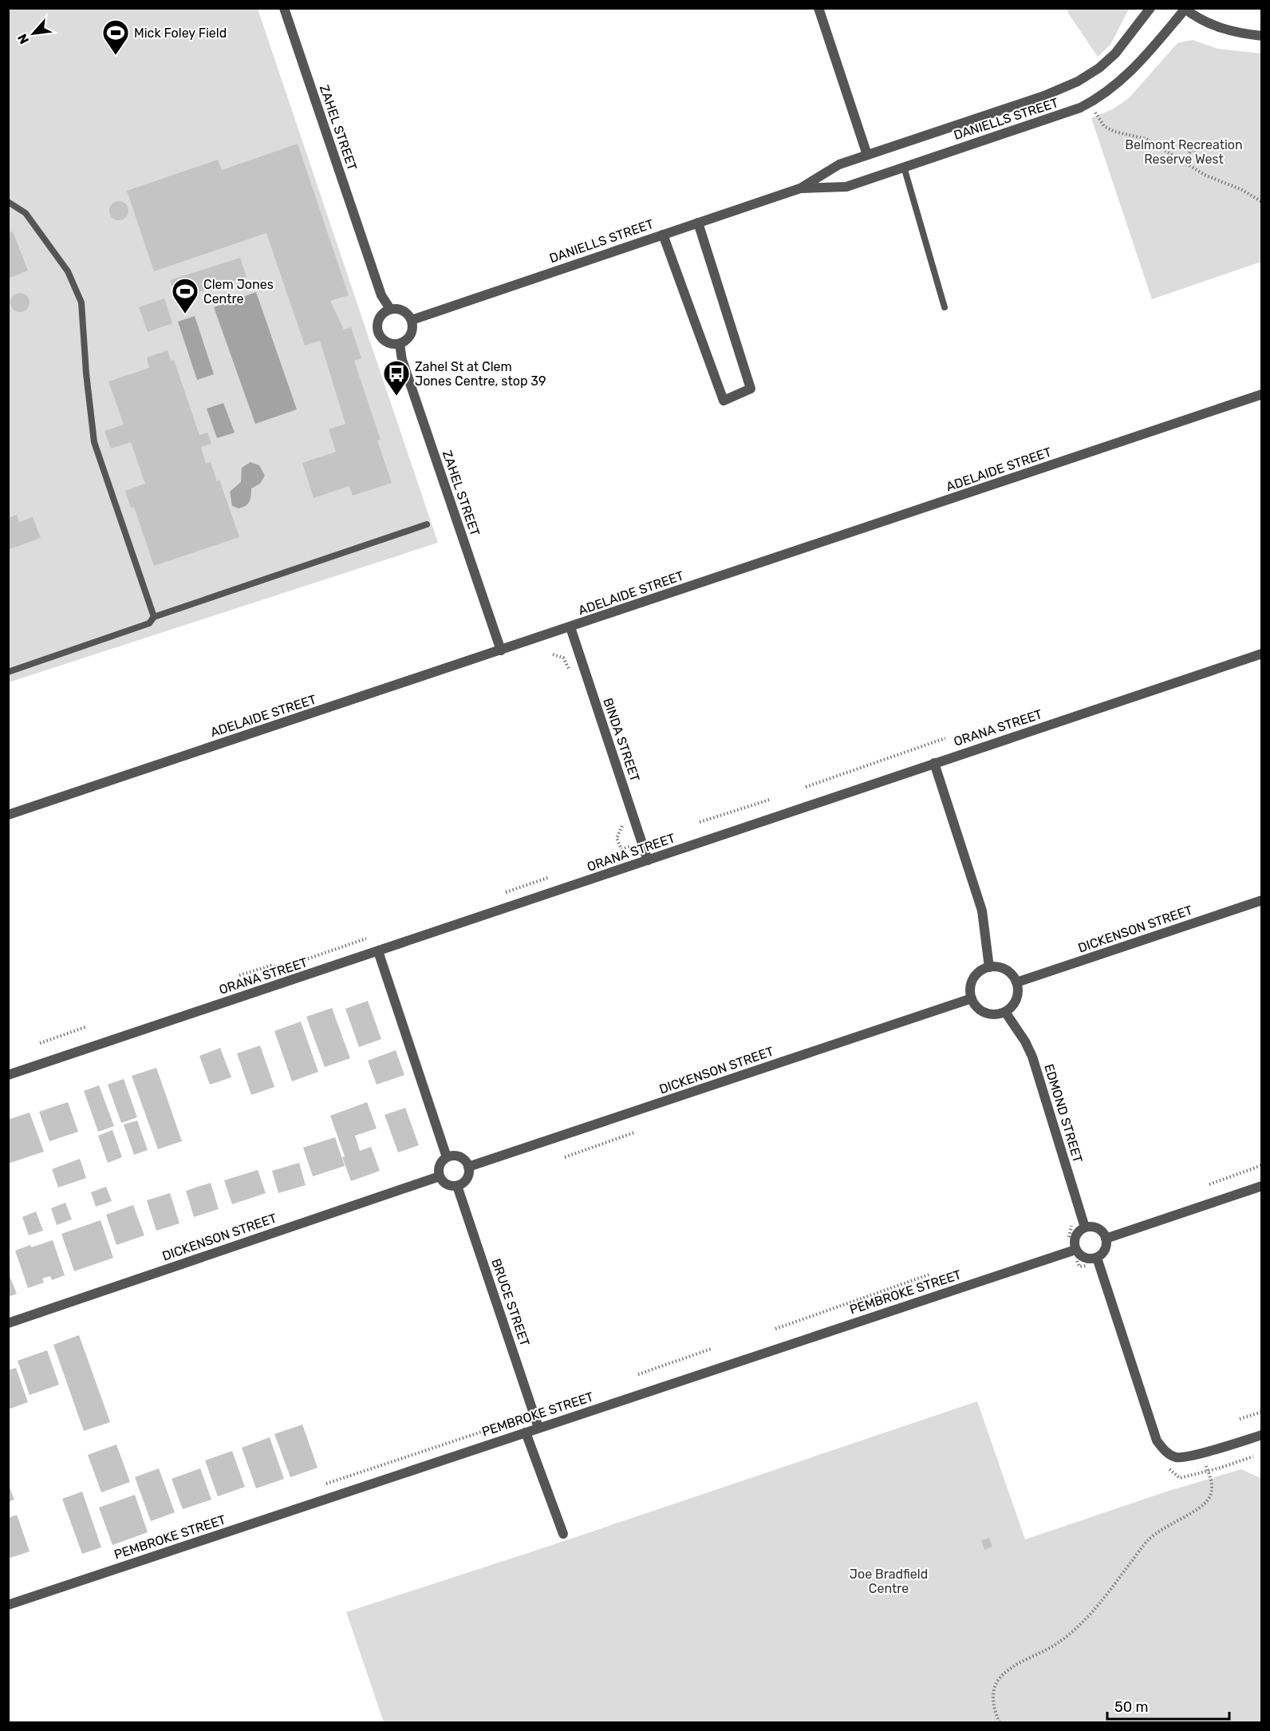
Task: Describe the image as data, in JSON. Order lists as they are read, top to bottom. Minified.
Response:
{"streets":{"street":["DANIELLS STREET","ZAHEL STREET","ADELAIDE STREET","ORANA STREET","BINDA STREET","DICKENSON STREET","EDMOND STREET","PEMBROKE STREET","BRUCE STREET"]},"crossings":[["DANIELLS STREET","ZAHEL STREET"],["ZAHEL STREET","ADELAIDE STREET"],["ADELAIDE STREET","BINDA STREET"],["ORANA STREET","BINDA STREET"],["DICKENSON STREET","EDMOND STREET"],["DICKENSON STREET","BRUCE STREET"],["EDMOND STREET","PEMBROKE STREET"],["PEMBROKE STREET","BRUCE STREET"]],"parks":["Belmont Recreation Reserve West","Joe Bradfield Centre"],"places":{"sports":["Mick Foley Field","Clem Jones Centre"],"bus stop":["Zahel St at Clem Jones Centre, stop 39"]},"scale_bar":"50 m","north":"bottom left"}
